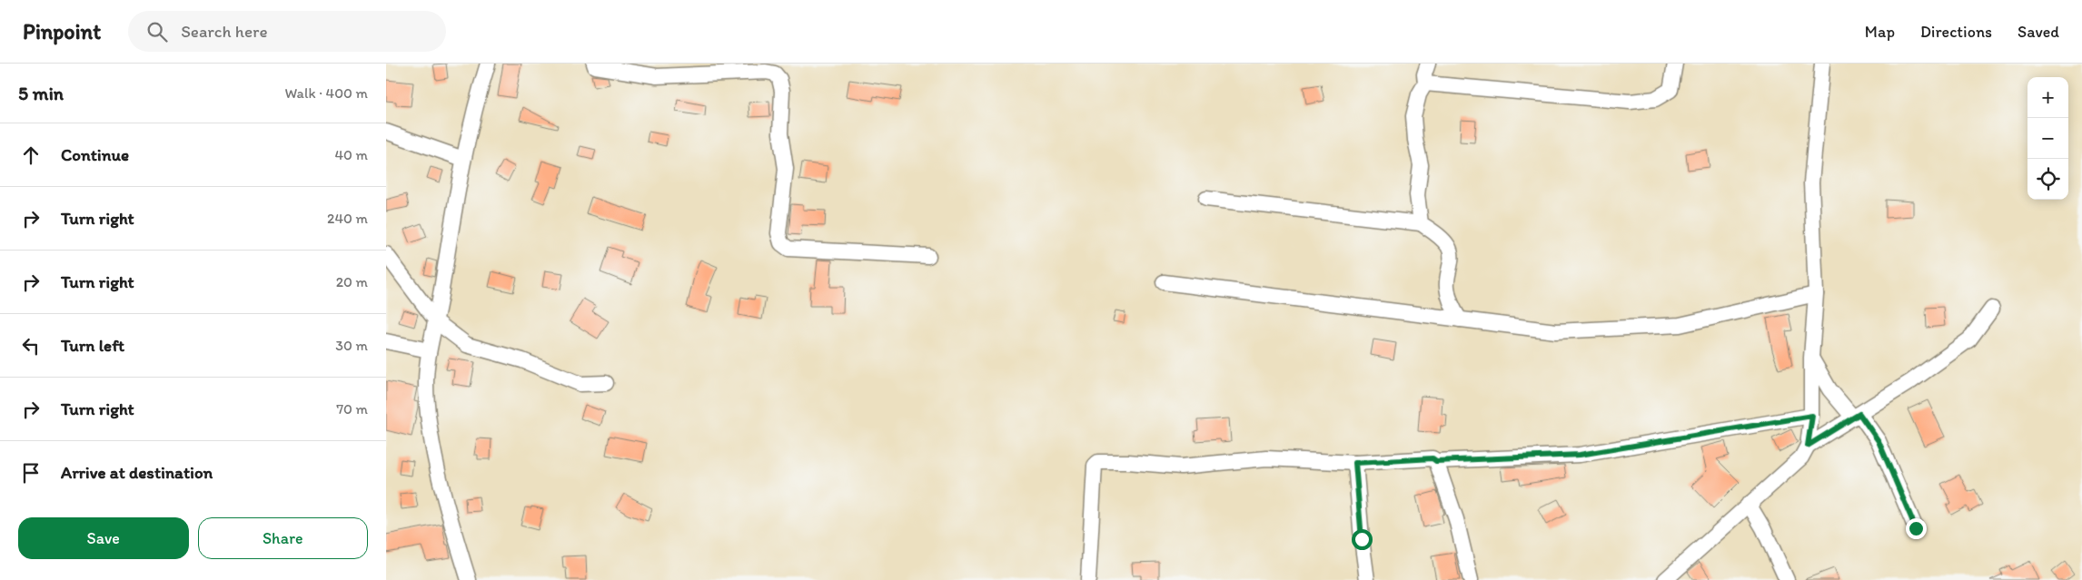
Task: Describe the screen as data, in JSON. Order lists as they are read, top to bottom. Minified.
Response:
{"page":{"header":"Pinpoint","search":"Search here","nav":["Map","Directions","Saved"],"heading":["5 min","Walk · 400 m"],"map_buttons":["+","−"],"list":[["Continue","40 m"],["Turn right","240 m"],["Turn right","20 m"],["Turn left","30 m"],["Turn right","70 m"],"Arrive at destination"],"buttons":["Save","Share"]}}
